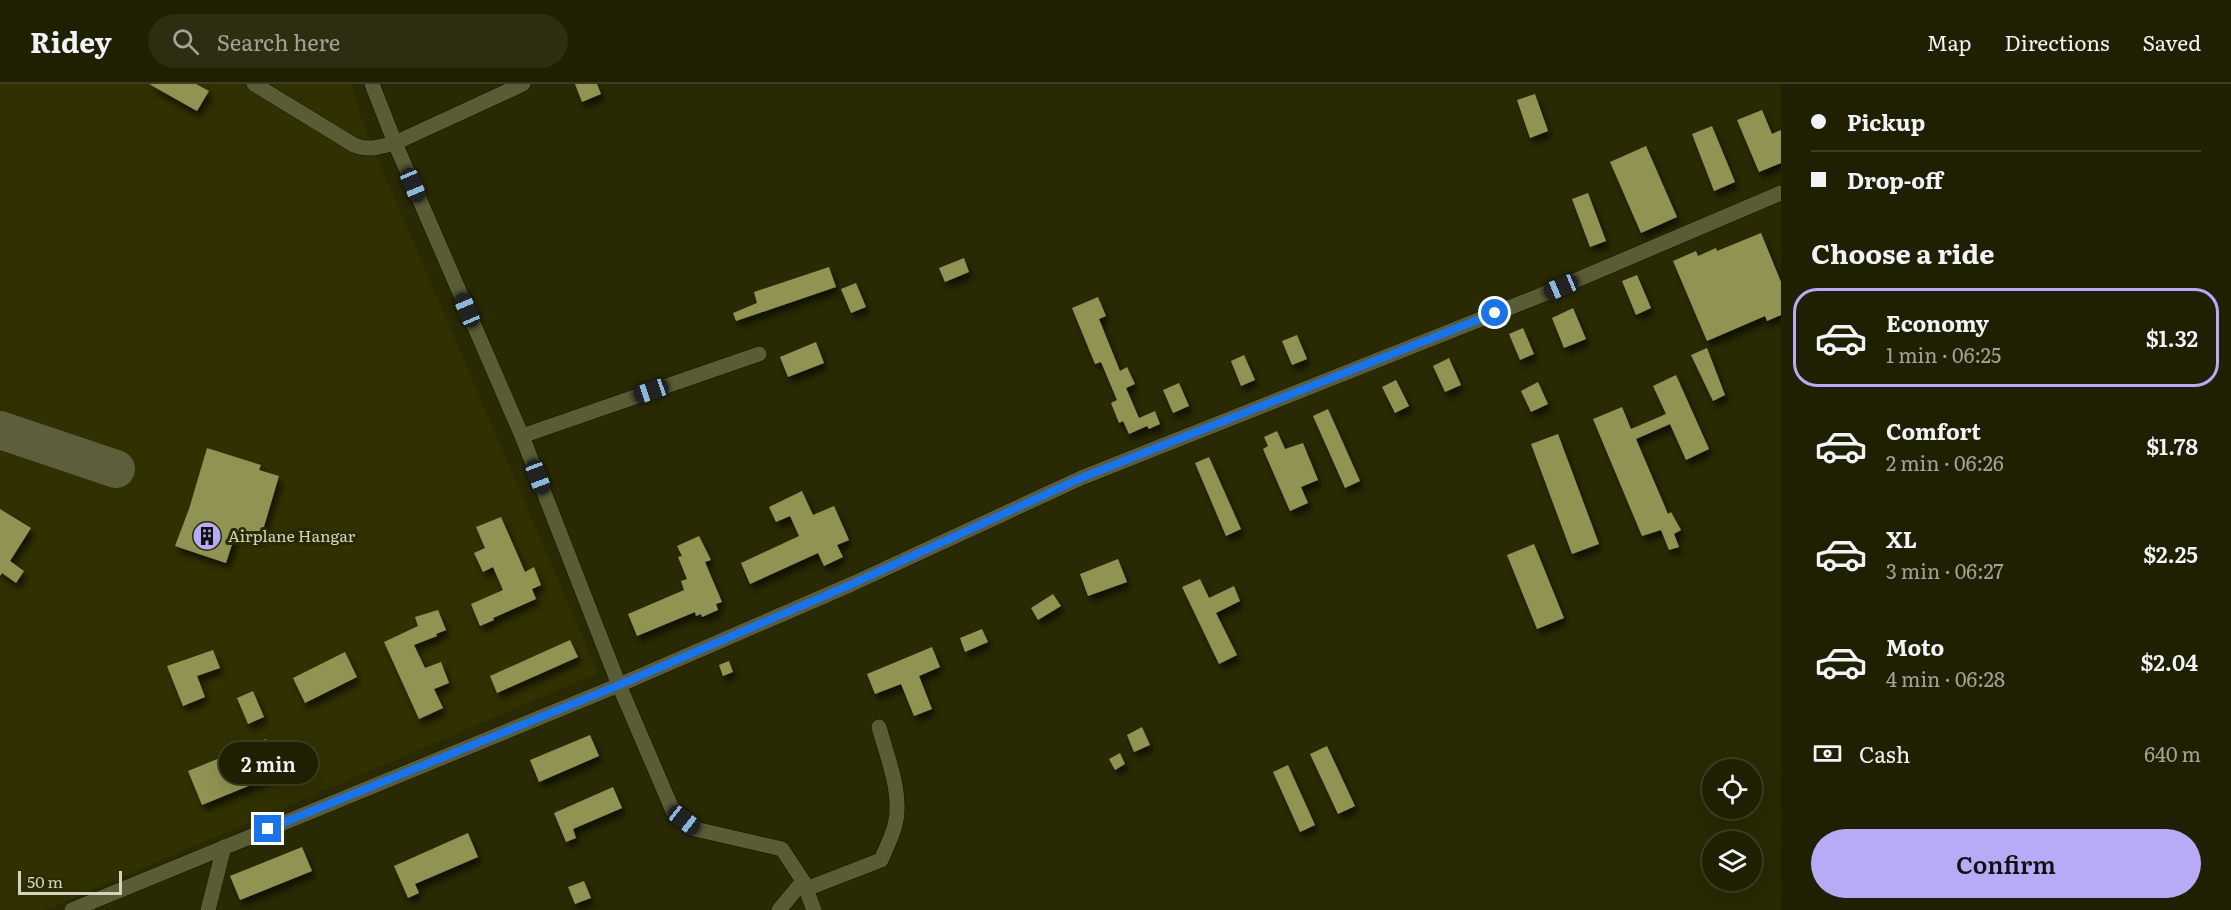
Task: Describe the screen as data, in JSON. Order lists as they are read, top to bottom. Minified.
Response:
{"places":{"building":["Airplane Hangar"]},"scale_bar":"50 m","page":{"header":"Ridey","search":"Search here","nav":["Map","Directions","Saved"],"banner":["Pickup","Drop-off"],"heading":"Choose a ride","list":[{"name":"Economy","note":"1 min · 06:25","value":"$1.32"},{"name":"Comfort","note":"2 min · 06:26","value":"$1.78"},{"name":"XL","note":"3 min · 06:27","value":"$2.25"},{"name":"Moto","note":"4 min · 06:28","value":"$2.04"}],"pay":["Cash","640 m"],"bubble":"2 min","buttons":"Confirm","scale":"50 m"}}
